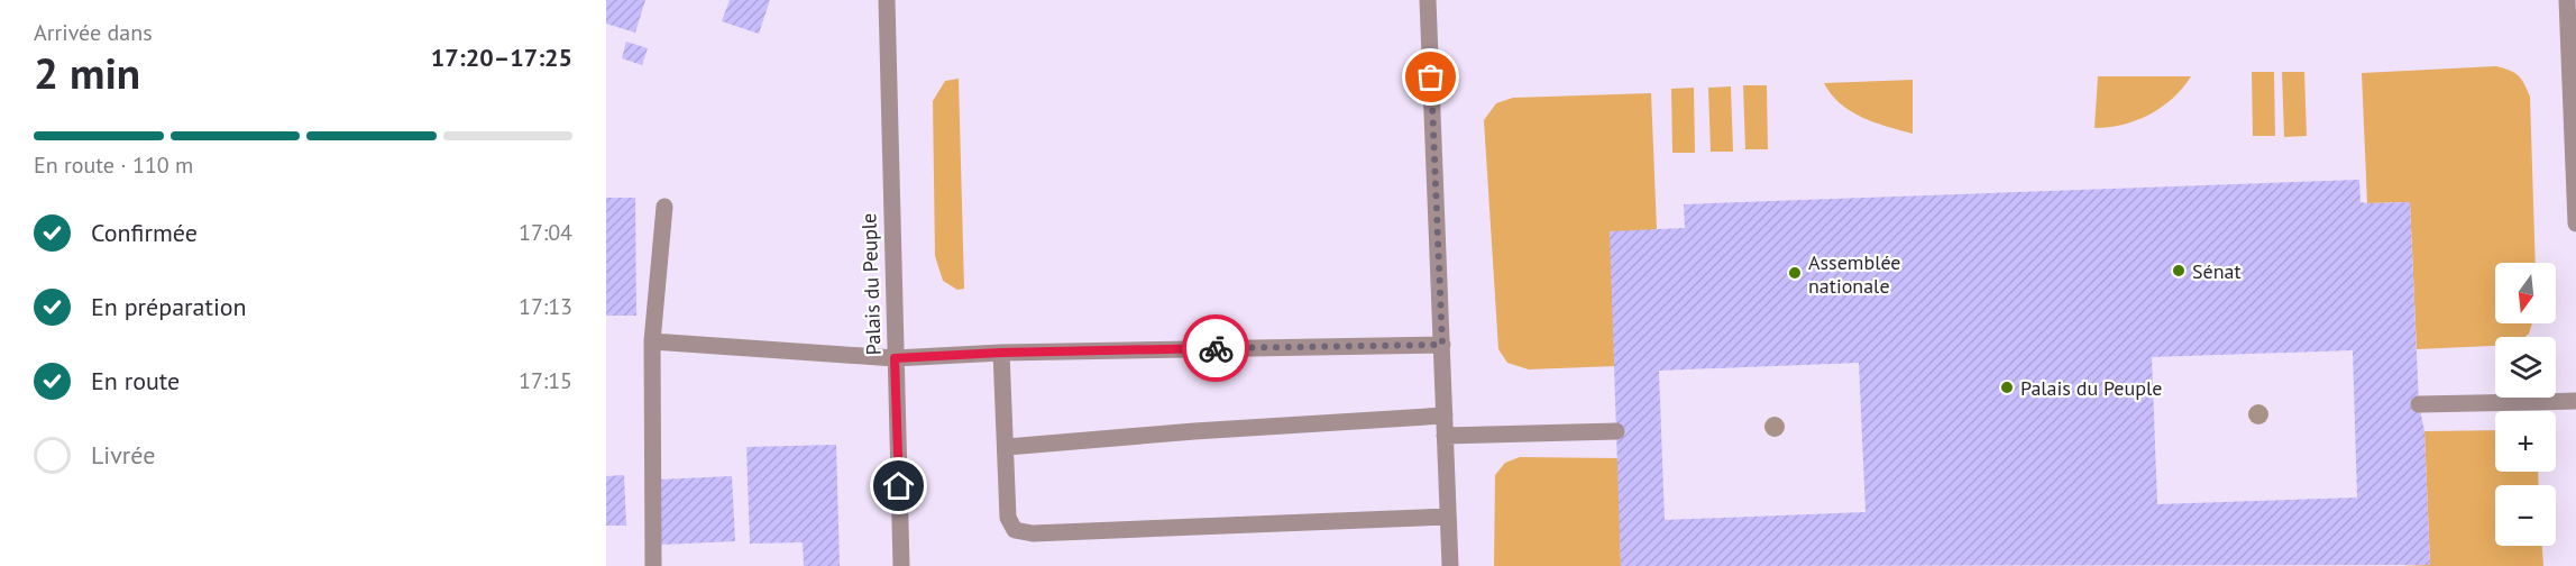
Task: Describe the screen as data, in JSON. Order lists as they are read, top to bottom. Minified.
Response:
{"streets":{"street":["Palais du Peuple"]},"places":["Sénat","Assemblée nationale","Palais du Peuple"],"north":"bottom","page":{"heading":["2 min","Arrivée dans","17:20–17:25"],"bar":"En route · 110 m","list":[["Confirmée","17:04"],["En préparation","17:13"],["En route","17:15"],"Livrée"],"map_buttons":["+","−"]}}
